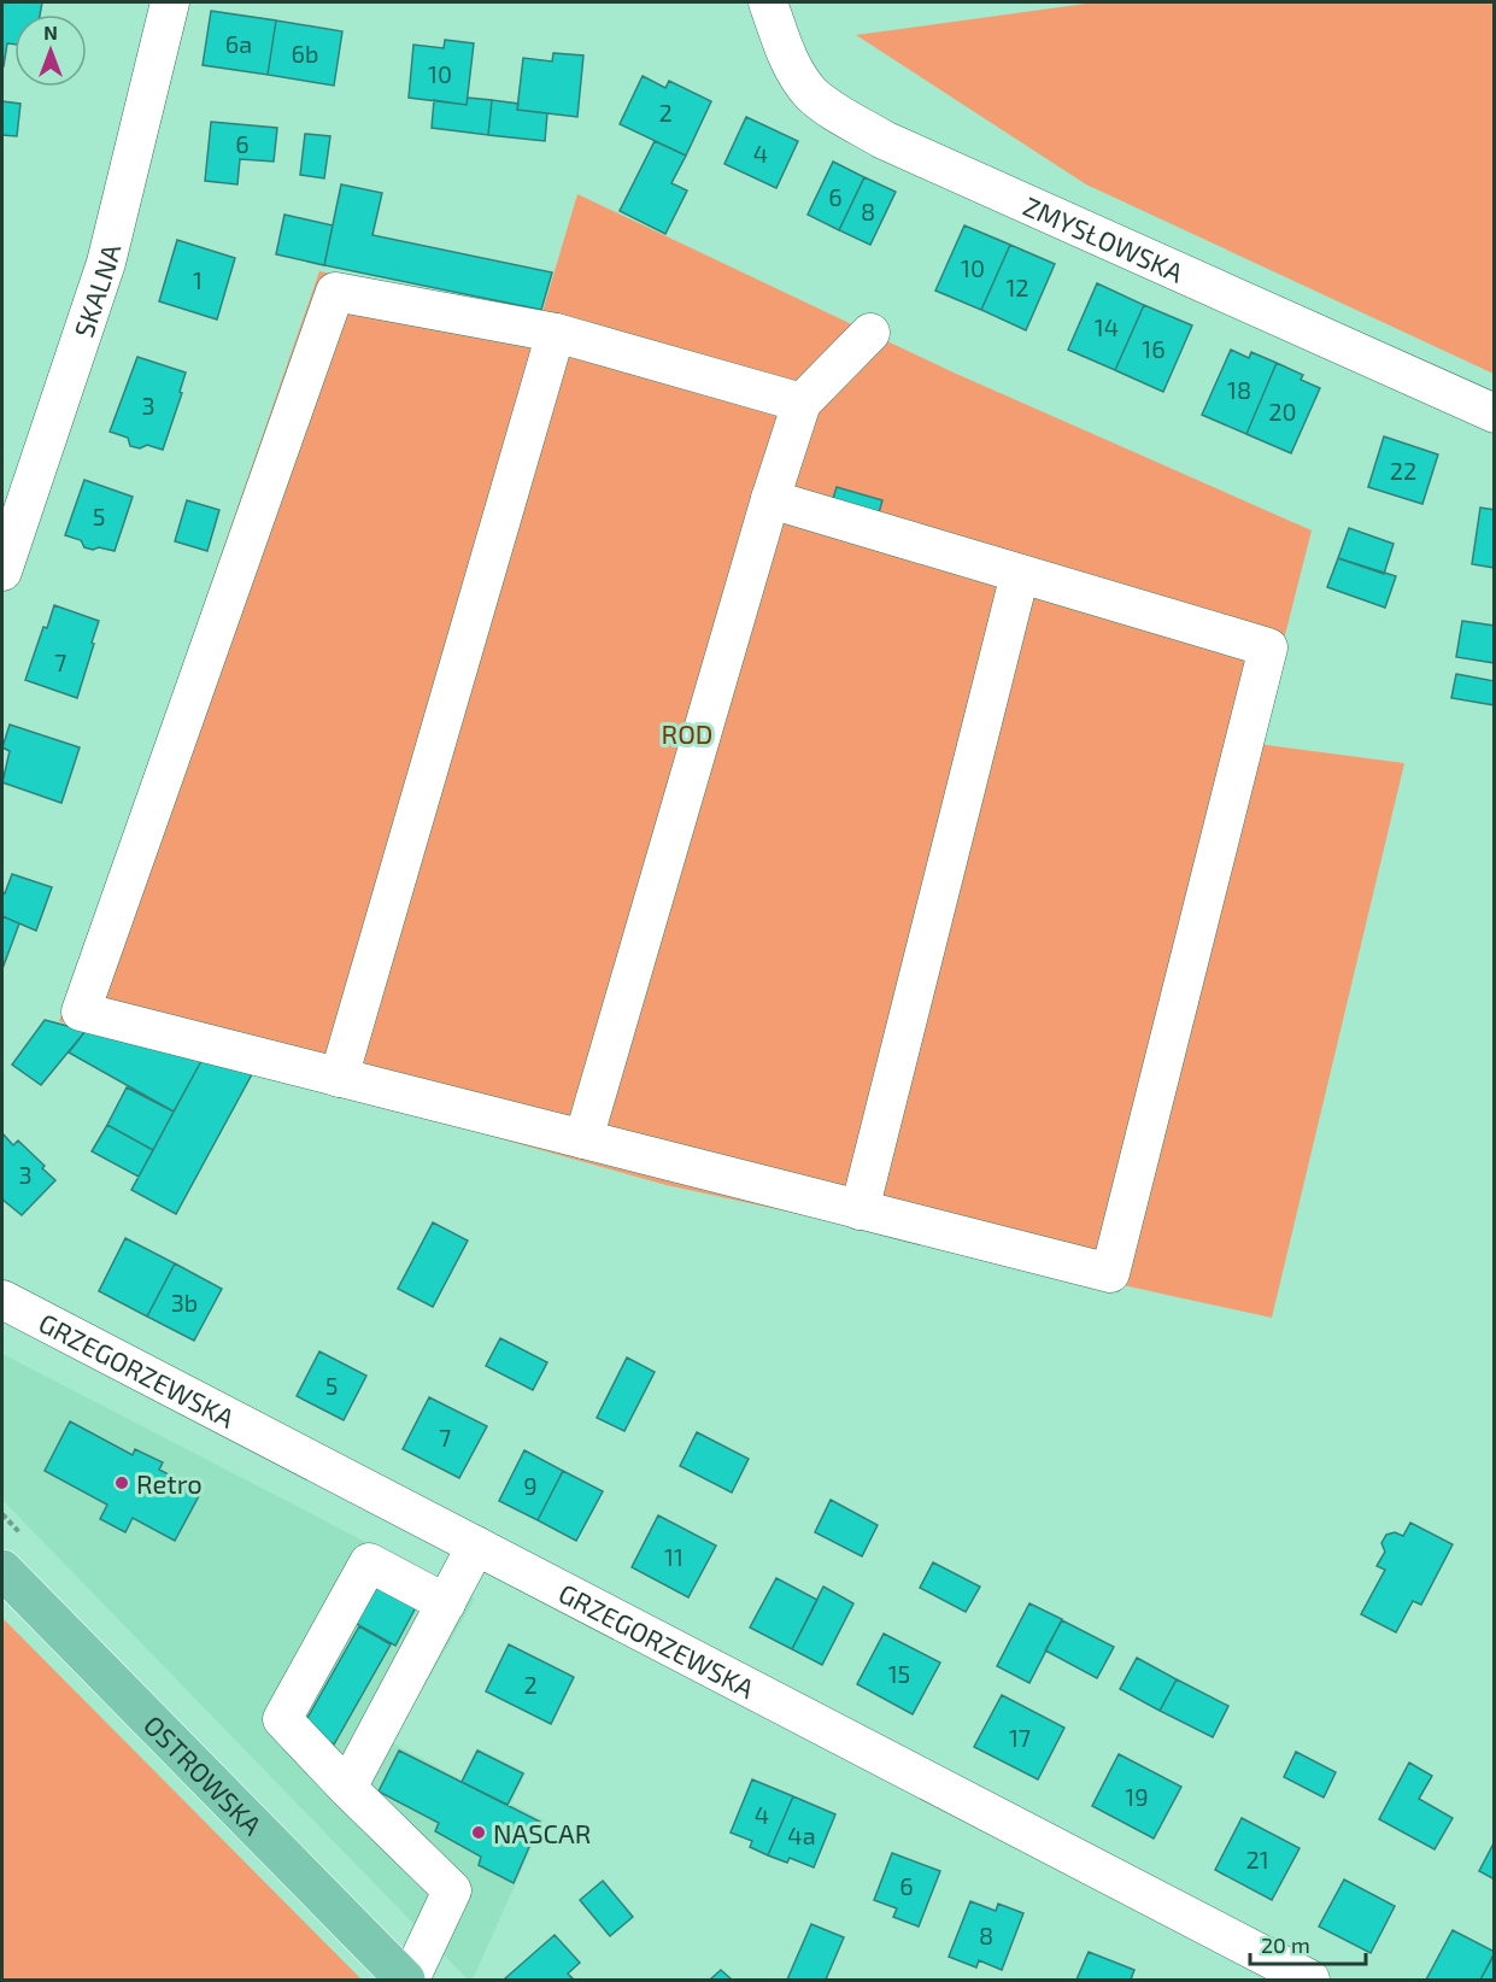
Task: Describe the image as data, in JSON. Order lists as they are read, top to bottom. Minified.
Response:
{"streets":{"main road":["OSTROWSKA"],"street":["ZMYSŁOWSKA","SKALNA","GRZEGORZEWSKA"]},"parks":["ROD"],"places":["Retro","NASCAR"],"house_numbers":["6a","6b","10","2","6","4","6","8","10","1","12","14","16","18","3","20","22","5","7","3","3b","5","7","9","11","15","2","17","19","4","4a","21","6","8"],"scale_bar":"20 m","north":"top"}
